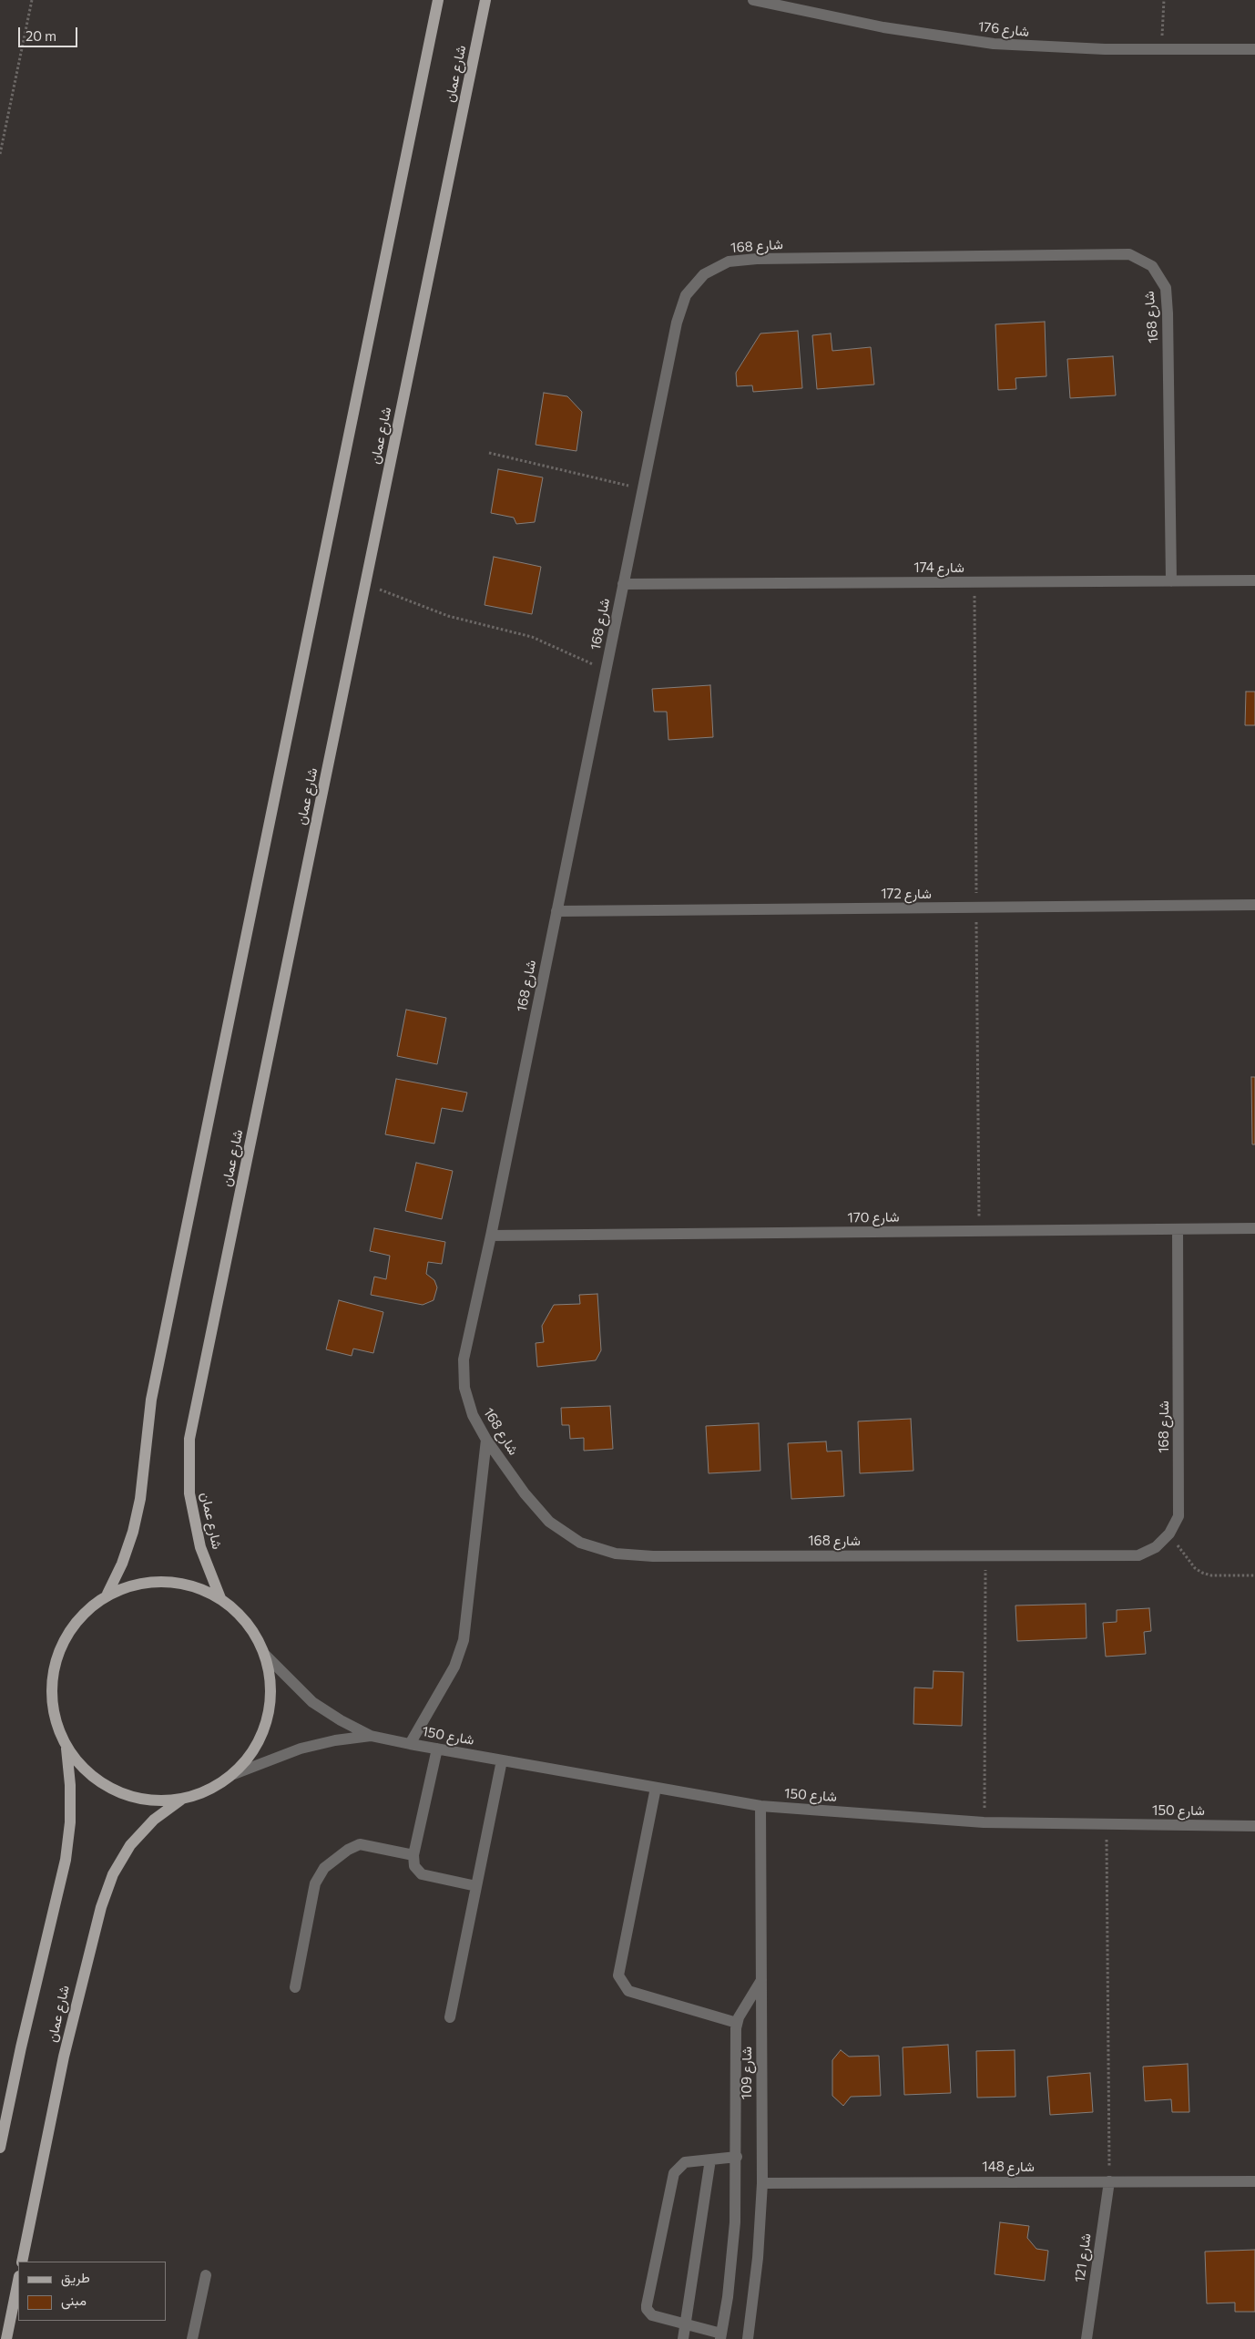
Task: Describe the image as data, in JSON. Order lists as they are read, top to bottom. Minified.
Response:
{"streets":{"main road":["شارع عمان"],"street":["شارع 176","شارع 168","شارع 174","شارع 172","شارع 170","شارع 150","شارع 109","شارع 148","شارع 121"]},"crossings":[["شارع 168","شارع 174"],["شارع 168","شارع 172"],["شارع 168","شارع 170"],["شارع 150","شارع 109"],["شارع 109","شارع 148"],["شارع 148","شارع 121"]],"legend":["طريق","مبنى"],"scale_bar":"20 m"}
